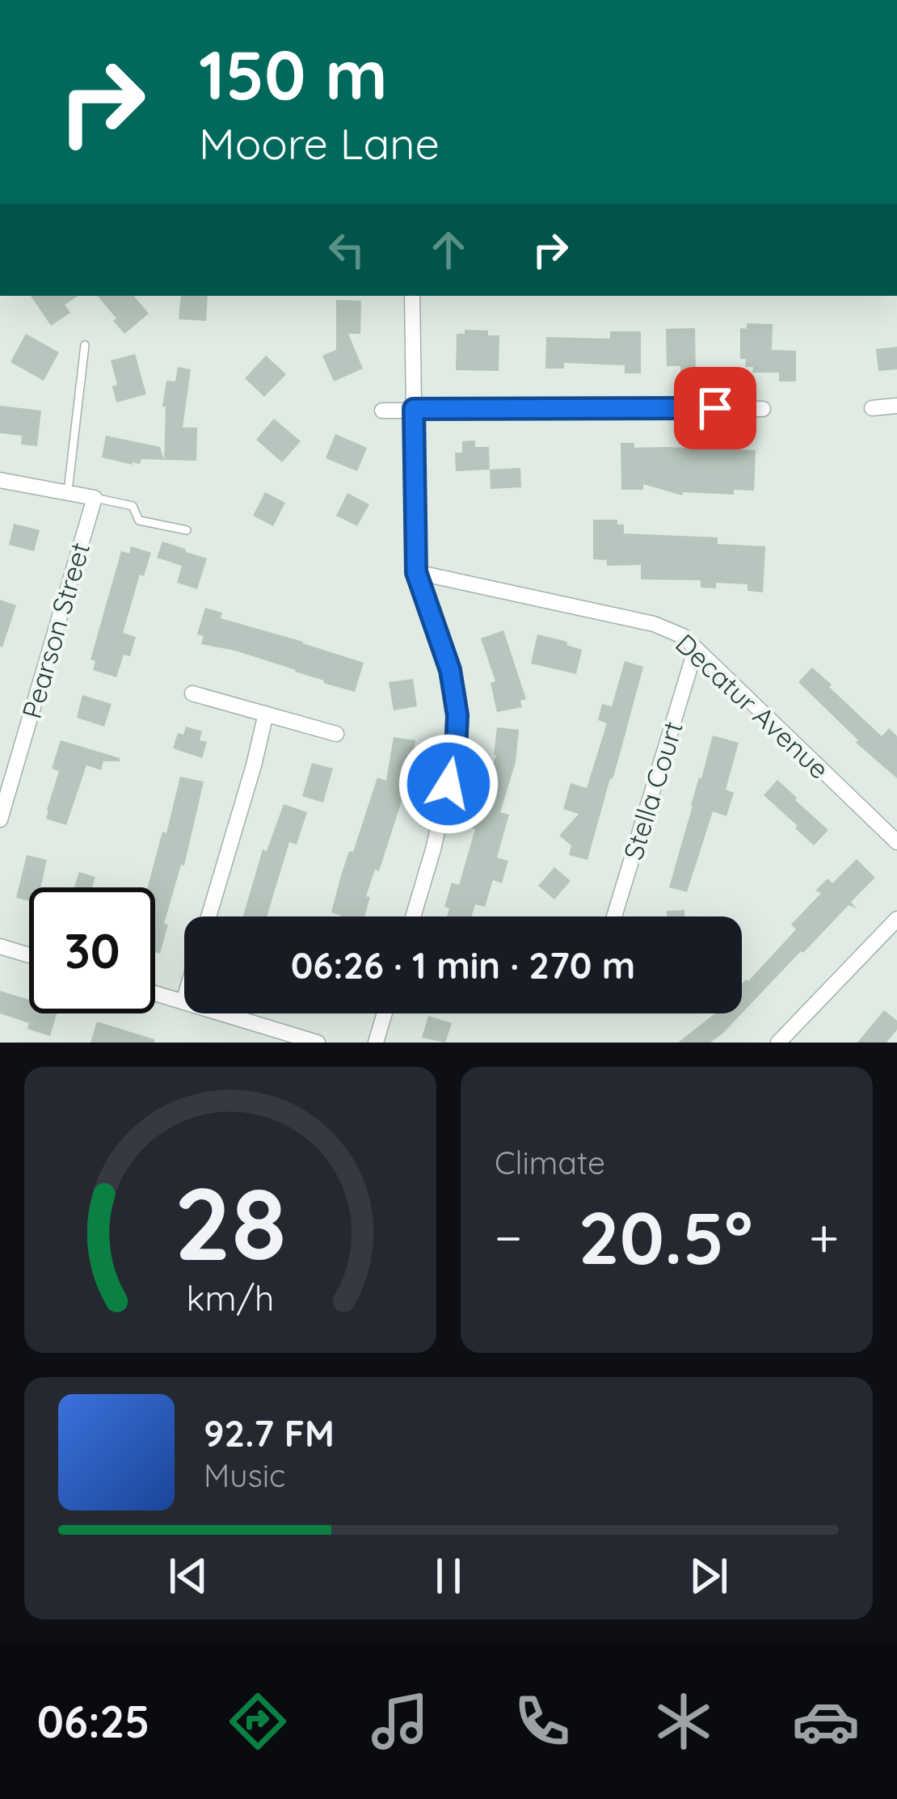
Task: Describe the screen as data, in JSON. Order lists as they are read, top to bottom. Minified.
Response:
{"streets":{"street":["Pearson Street","Decatur Avenue","Stella Court"]},"crossings":[["Decatur Avenue","Stella Court"]],"page":{"turn":["150 m","Moore Lane"],"limit":"30","trip":"06:26 · 1 min · 270 m","tile":"Climate","heat":["−","20.5°","+"],"song":["92.7 FM","Music"],"tabs":"06:25","gauge":["28","km/h"]}}
